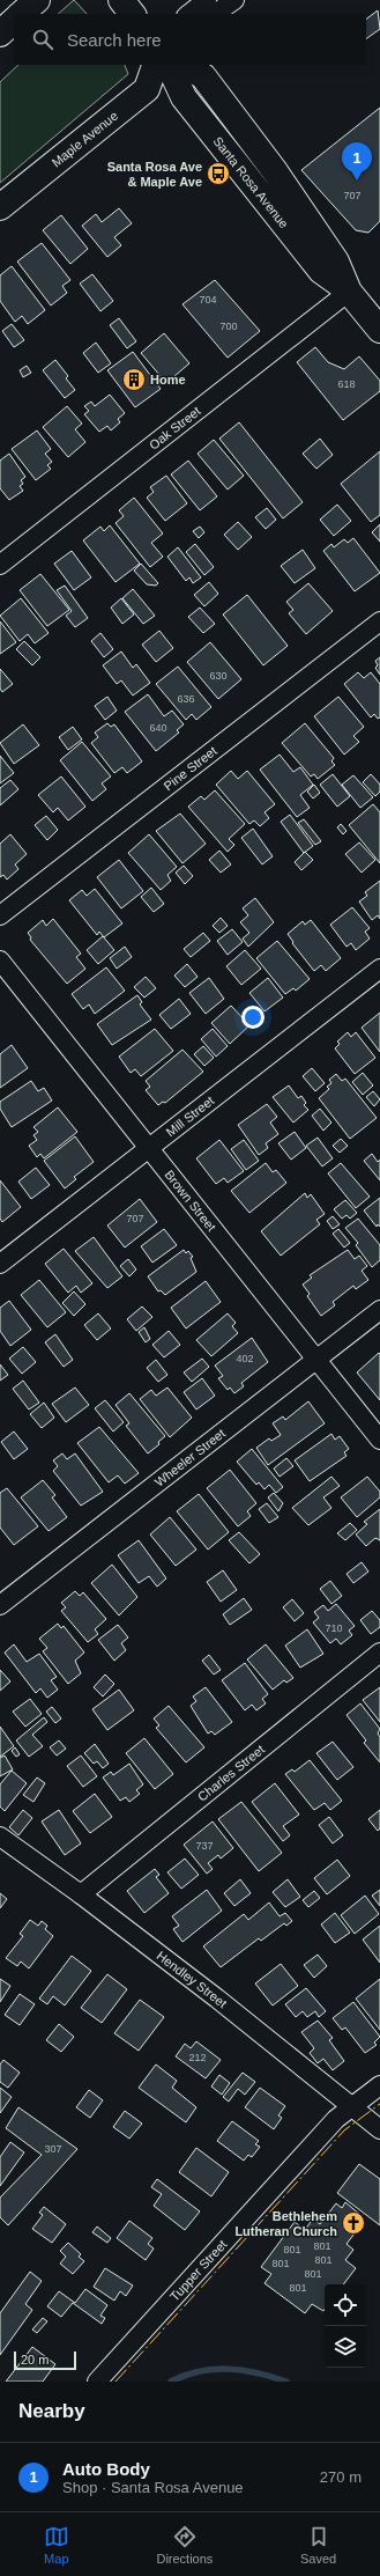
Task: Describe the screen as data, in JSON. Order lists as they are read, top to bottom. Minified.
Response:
{"streets":{"main road":["Maple Avenue","Santa Rosa Avenue"],"street":["Oak Street","Pine Street","Mill Street","Brown Street","Wheeler Street","Charles Street","Hendley Street","Tupper Street"]},"crossings":[["Santa Rosa Avenue","Oak Street"],["Mill Street","Brown Street"],["Brown Street","Wheeler Street"],["Charles Street","Hendley Street"],["Hendley Street","Tupper Street"]],"places":{"bus stop":["Santa Rosa Ave & Maple Ave"],"building":["Home"],"church":["Bethlehem Lutheran Church"]},"house_numbers":["707","704","700","618","630","636","640","707","402","710","737","212","307","801","801","801","801","801","801"],"scale_bar":"20 m","page":{"search":"Search here","pins":"1","scale":"20 m","heading":"Nearby","list":[{"mark":"1","name":"Auto Body","note":"Shop · Santa Rosa Avenue","value":"270 m"}],"nav":["Map","Directions","Saved"]}}
